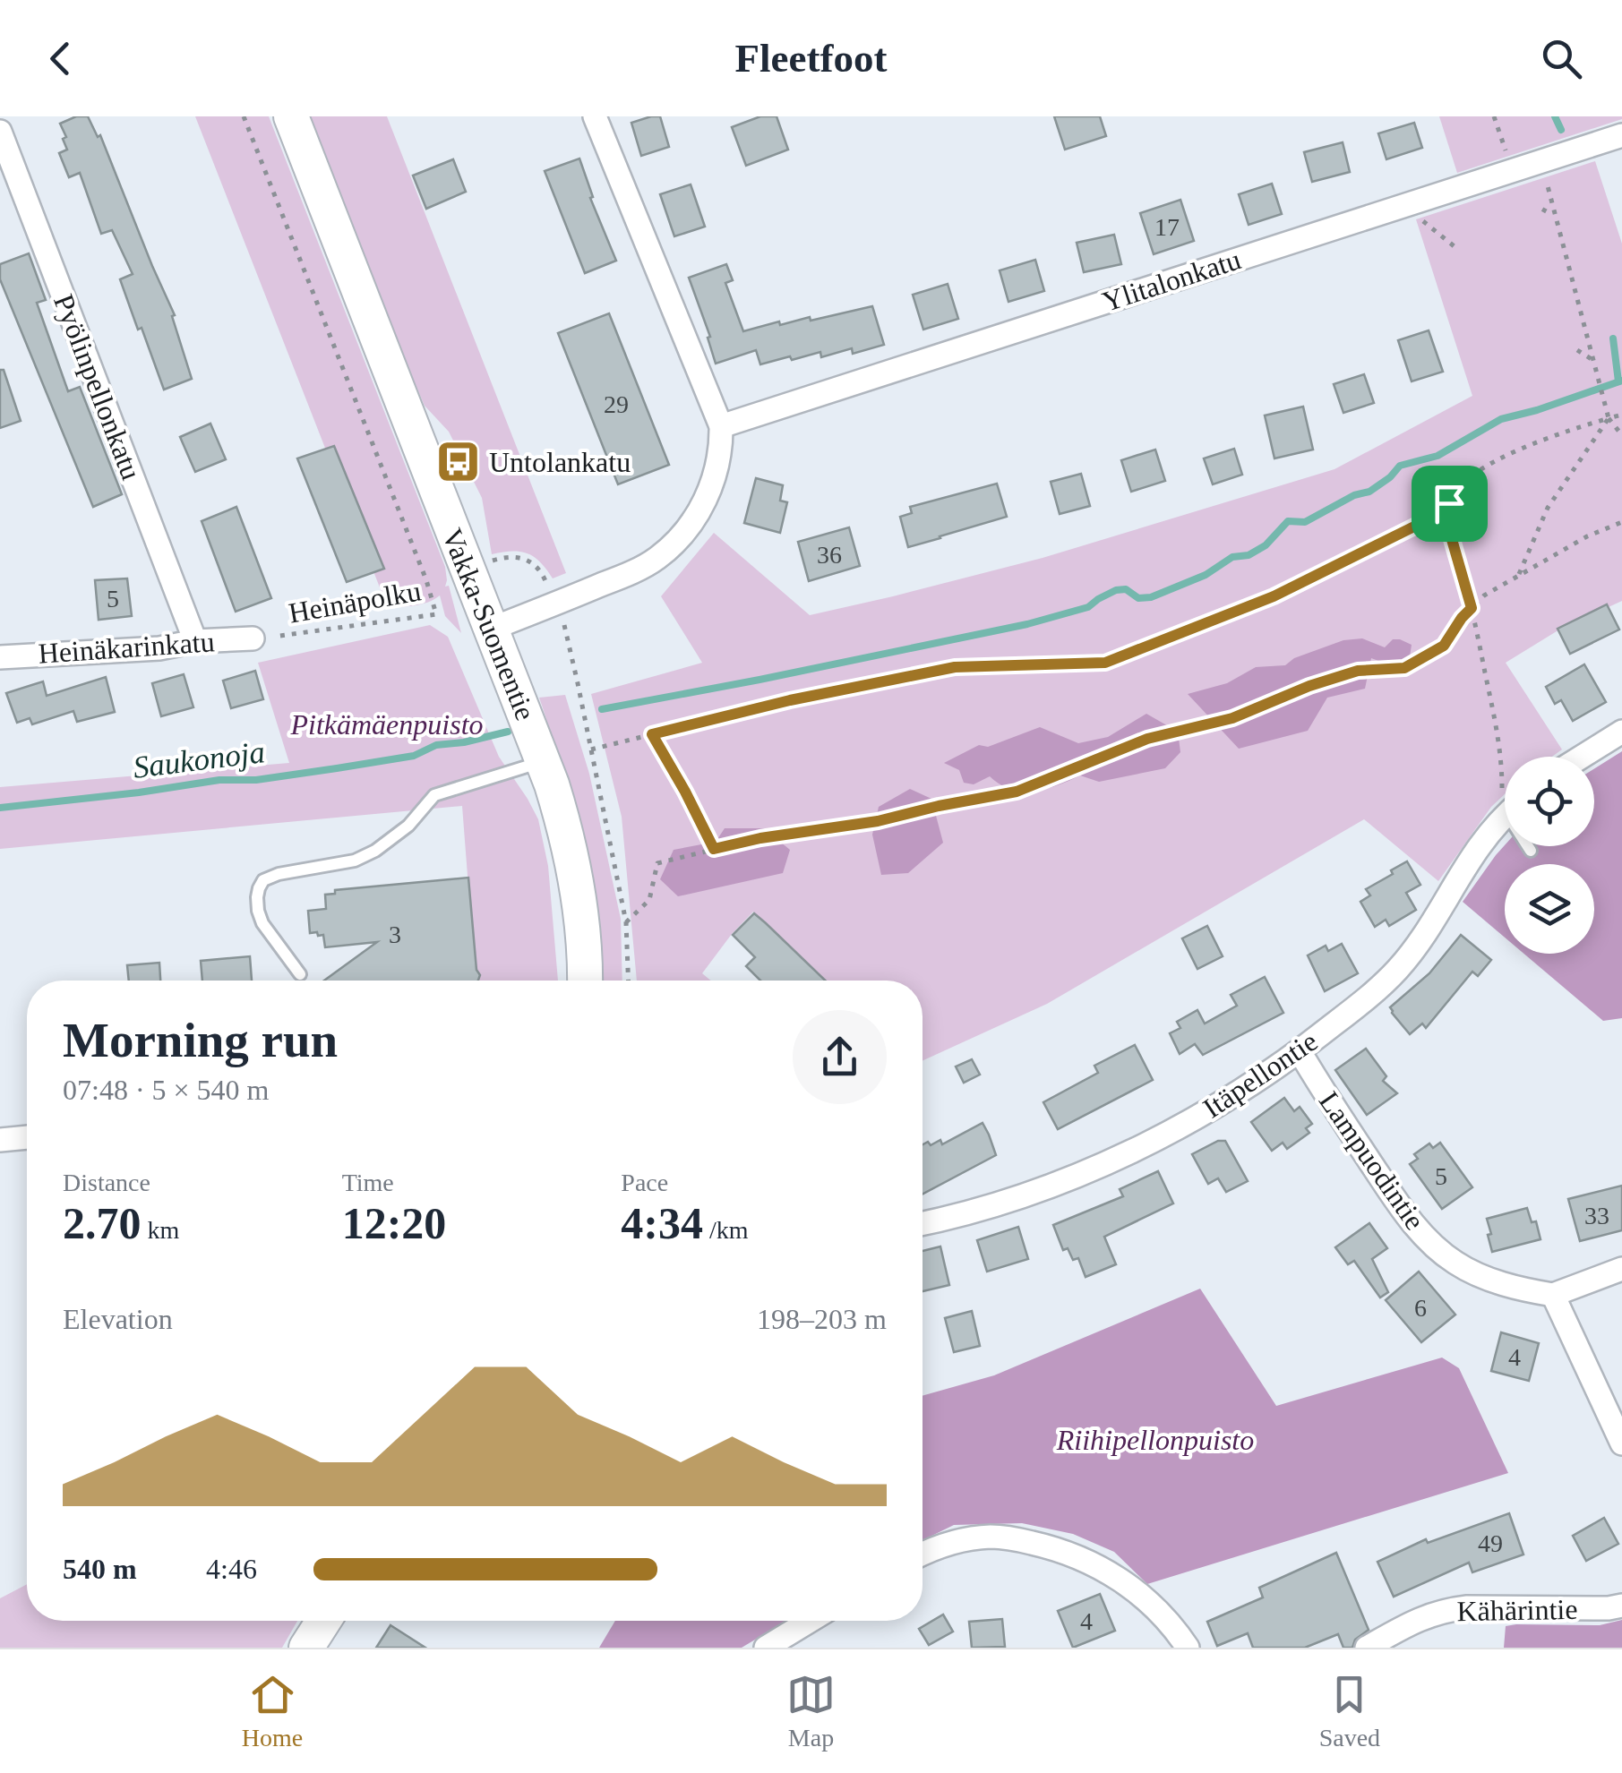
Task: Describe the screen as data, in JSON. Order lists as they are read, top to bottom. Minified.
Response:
{"streets":{"street":["Ylitalonkatu","Pyölinpellonkatu","Vakka-Suomentie","Heinäkarinkatu","Itäpellontie","Lampuodintie","Kähärintie"],"path":["Heinäpolku"]},"crossings":[["Pyölinpellonkatu","Heinäkarinkatu"],["Heinäpolku","Heinäkarinkatu"],["Itäpellontie","Lampuodintie"]],"water":["Saukonoja"],"parks":["Pitkämäenpuisto","Riihipellonpuisto"],"places":{"bus stop":["Untolankatu"]},"house_numbers":["17","29","36","5","3","5","33","6","4","49","4"],"page":{"header":"Fleetfoot","heading":["Morning run","07:48 · 5 × 540 m"],"stats":[["Distance","2.70 km"],["Time","12:20"],["Pace","4:34 /km"]],"chart":["Elevation","198–203 m"],"list":[{"name":"540 m","note":"4:46"}],"tabs":["Home","Map","Saved"]}}
